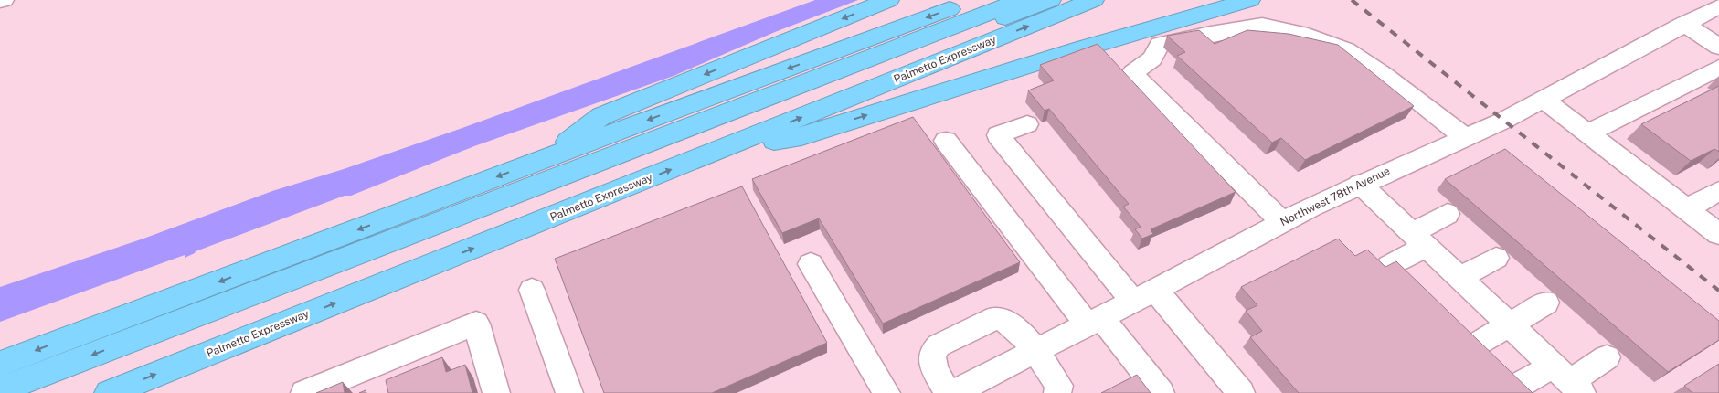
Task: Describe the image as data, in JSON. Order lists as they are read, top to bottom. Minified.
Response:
{"streets":{"highway":["Palmetto Expressway"],"street":["Northwest 78th Avenue"]}}
